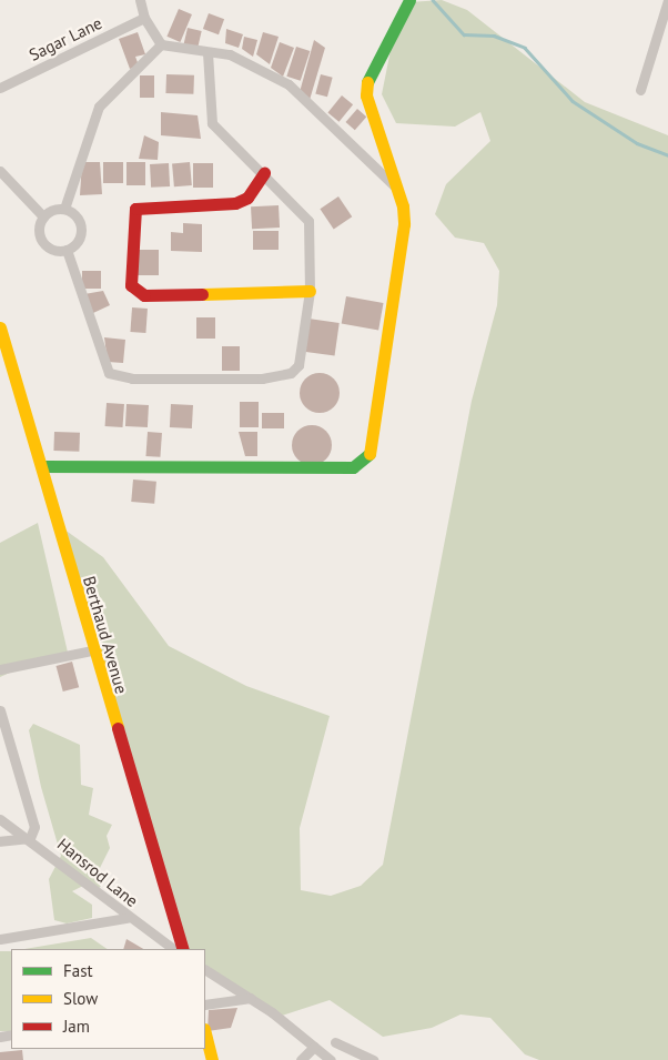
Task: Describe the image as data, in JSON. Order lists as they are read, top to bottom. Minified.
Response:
{"streets":{"street":["Sagar Lane","Berthaud Avenue","Hansrod Lane"]},"legend":["Fast","Slow","Jam"]}
